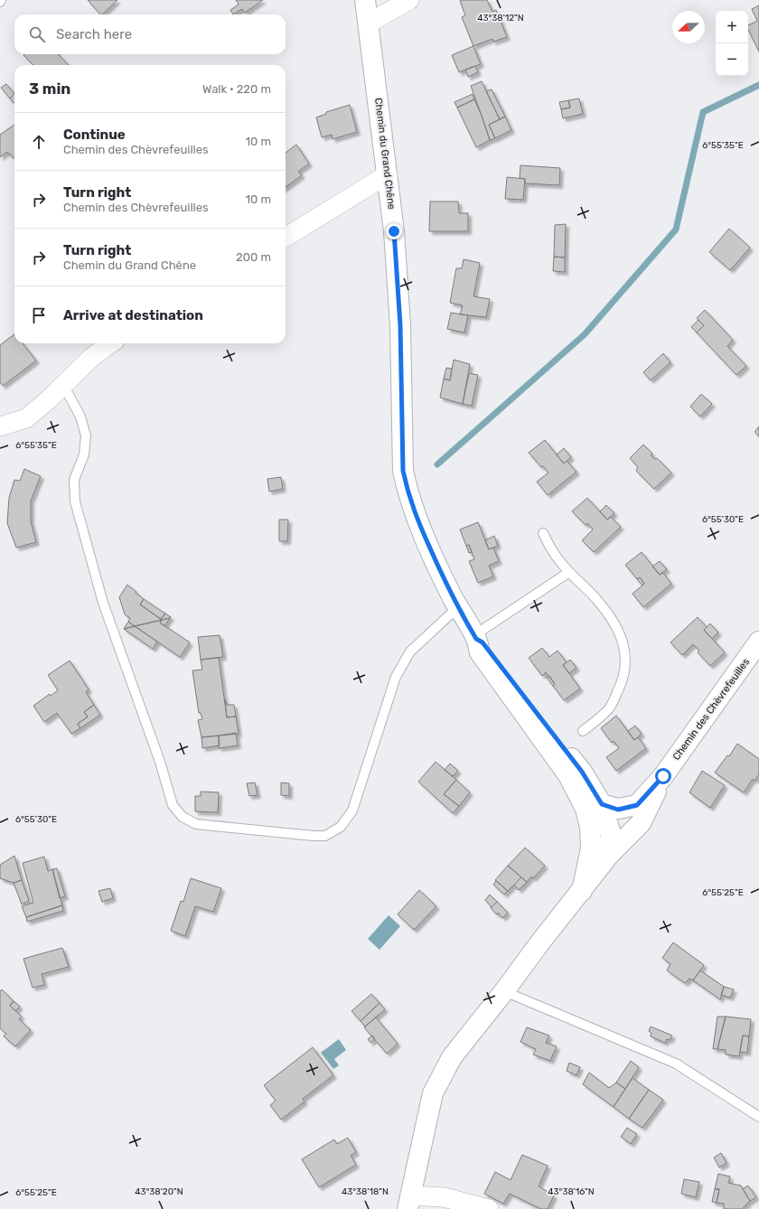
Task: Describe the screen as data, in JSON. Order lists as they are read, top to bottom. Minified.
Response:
{"streets":{"main road":["Chemin du Grand Chêne","Chemin des Chèvrefeuilles"]},"crossings":[["Chemin du Grand Chêne","Chemin des Chèvrefeuilles"]],"north":"left","page":{"map_buttons":["+","−"],"search":"Search here","heading":["3 min","Walk · 220 m"],"list":[["Continue","Chemin des Chèvrefeuilles","10 m"],["Turn right","Chemin des Chèvrefeuilles","10 m"],["Turn right","Chemin du Grand Chêne","200 m"],"Arrive at destination"]},"coordinates":["43°38'12\"N","6°55'35\"E","6°55'30\"E","6°55'25\"E","43°38'20\"N","43°38'18\"N","43°38'16\"N"]}
